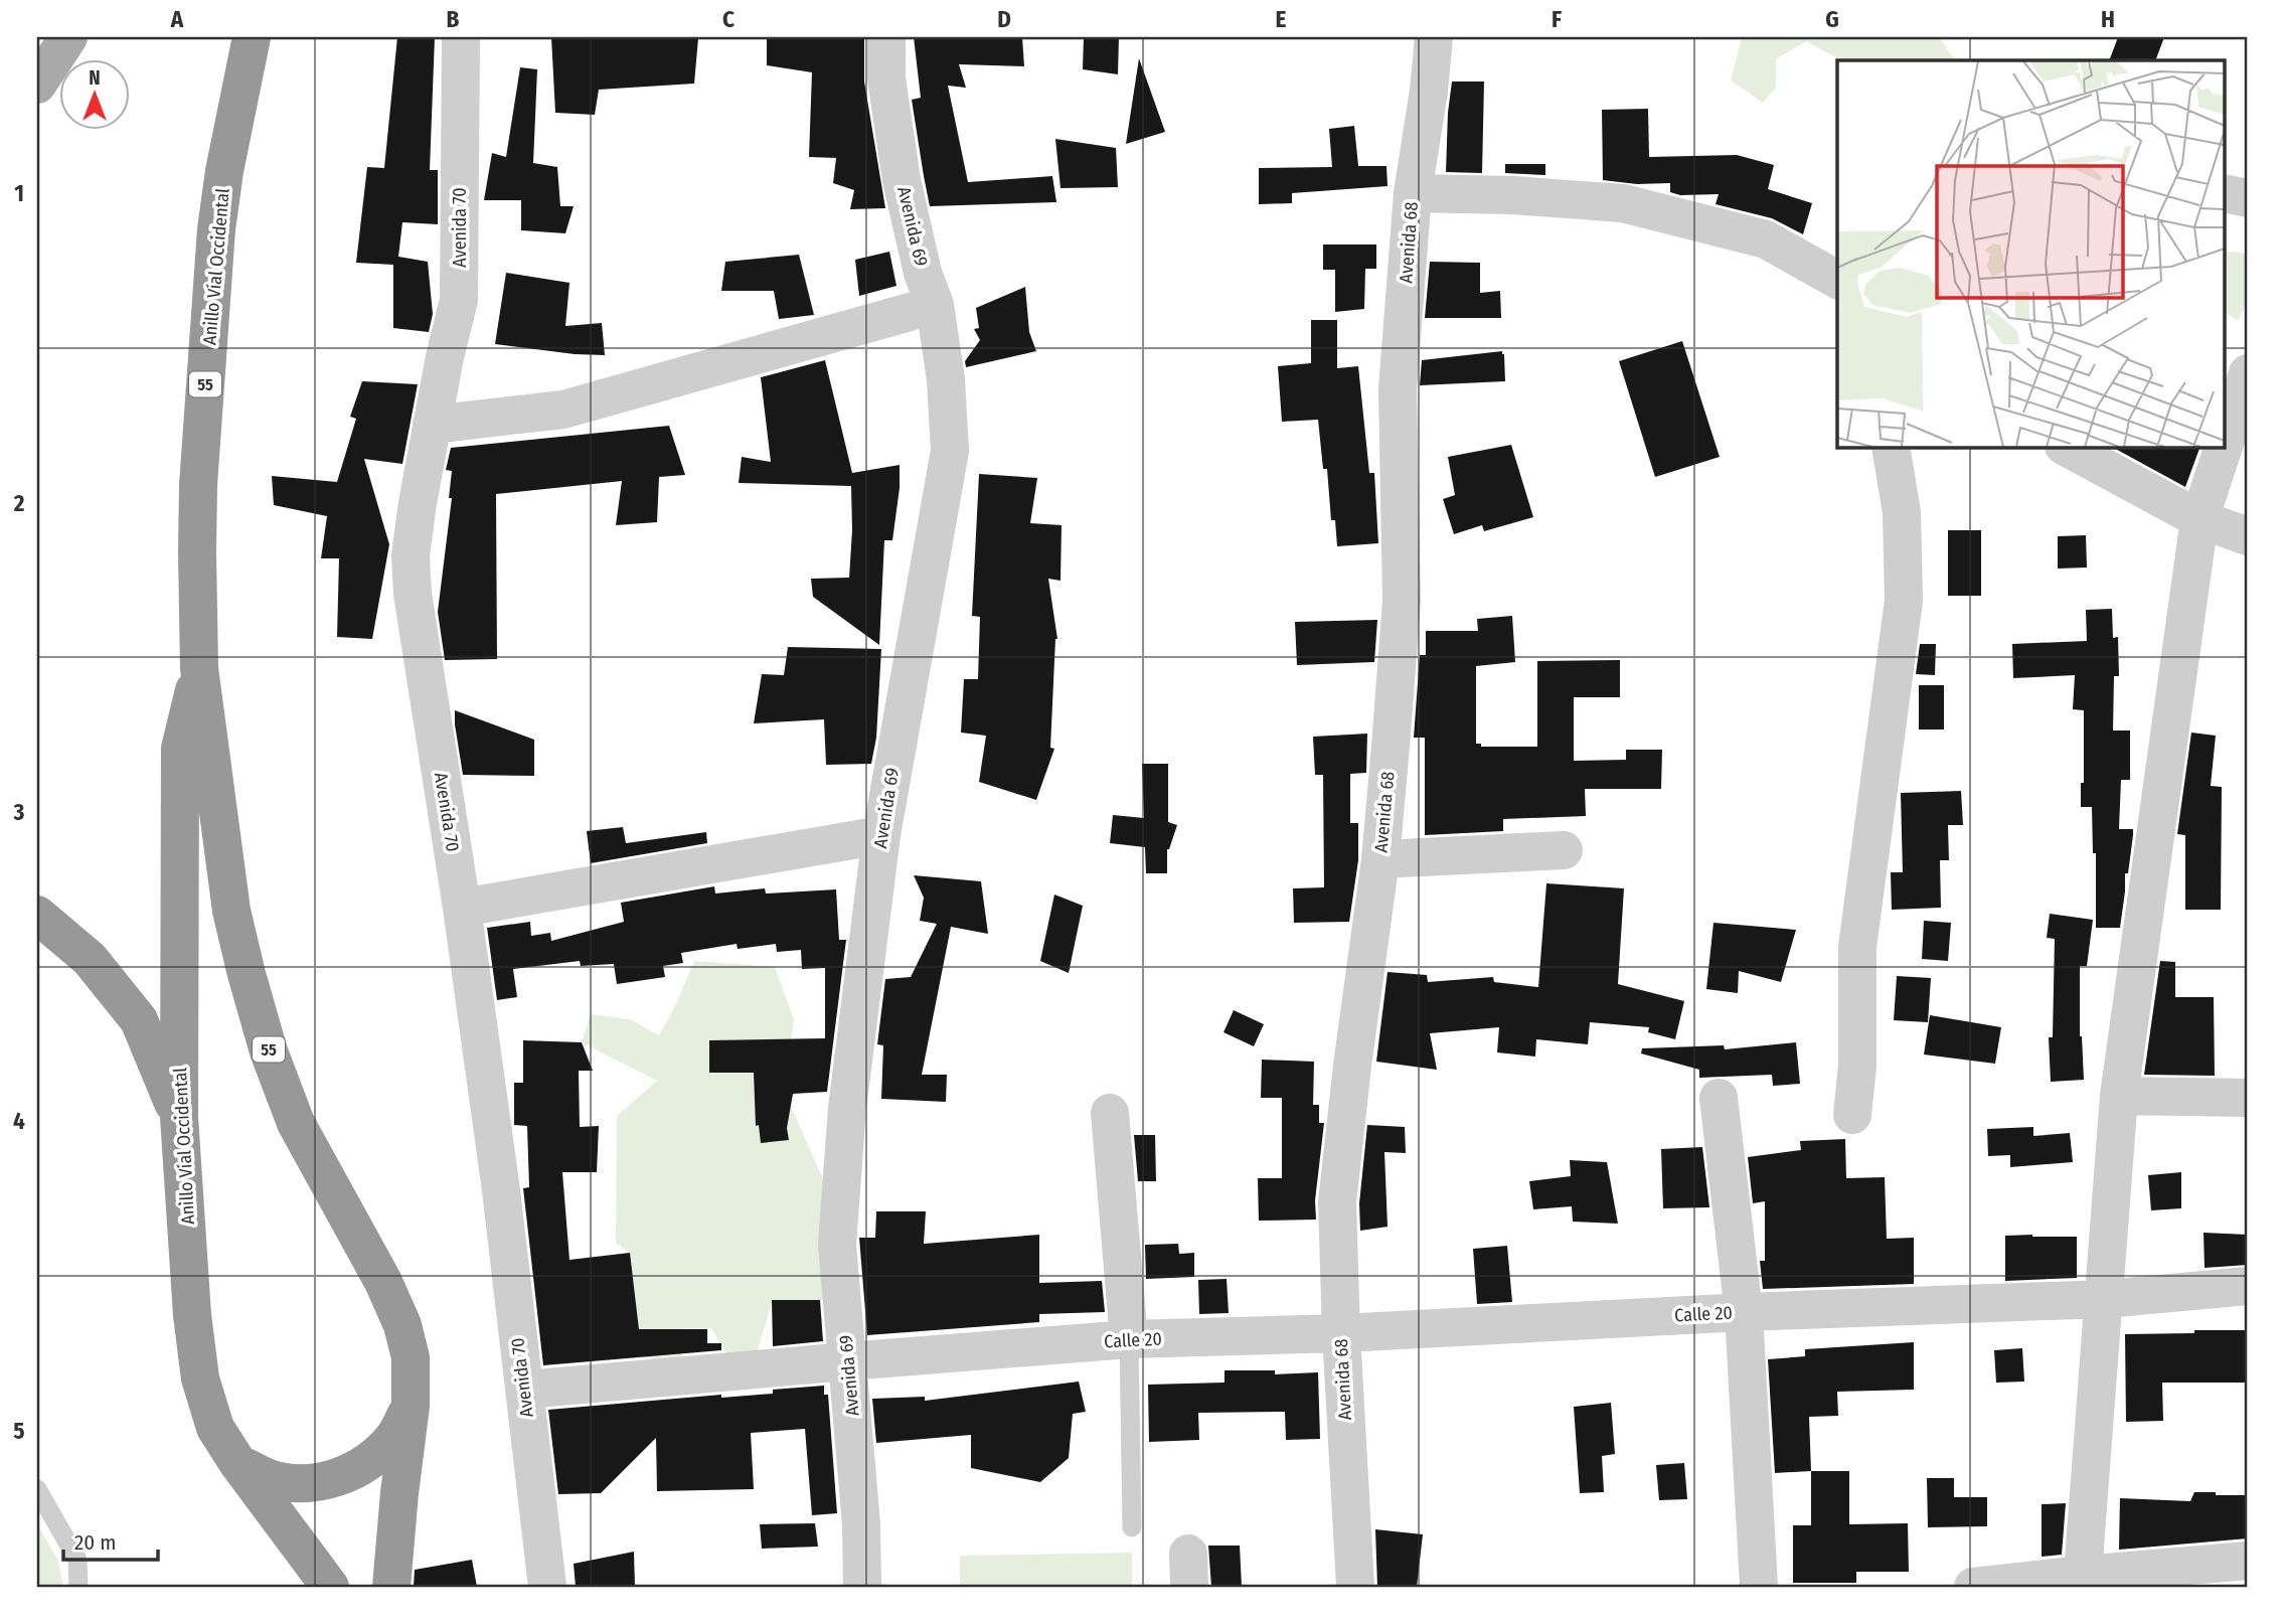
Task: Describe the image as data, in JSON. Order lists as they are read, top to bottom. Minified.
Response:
{"streets":{"highway":["Anillo Vial Occidental","55"],"street":["Avenida 69","Avenida 70","Avenida 68","Calle 20"]},"crossings":[["Avenida 69","Calle 20"],["Avenida 70","Calle 20"],["Avenida 68","Calle 20"]],"scale_bar":"20 m","north":"top","grid":{"columns":["A","B","C","D","E","F","G","H"],"rows":["1","2","3","4","5"]}}
